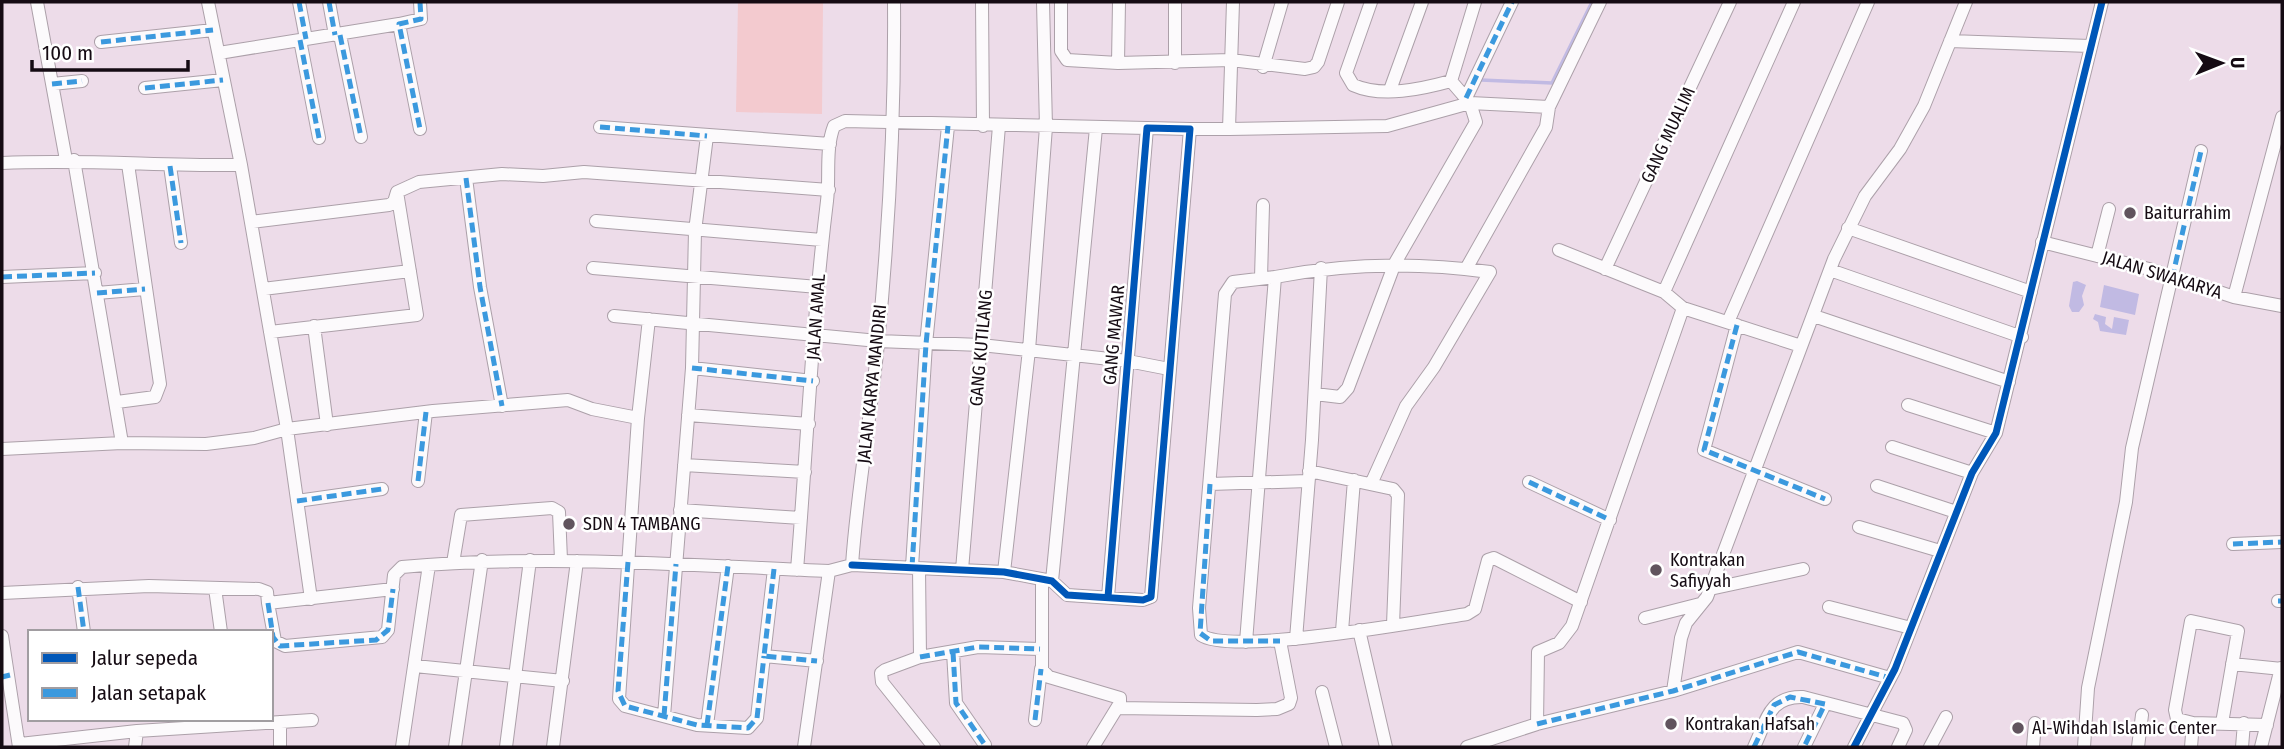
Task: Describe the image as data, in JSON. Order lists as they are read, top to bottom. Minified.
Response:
{"streets":{"street":["GANG MUALIM","JALAN SWAKARYA","JALAN AMAL","GANG MAWAR","GANG KUTILANG","JALAN KARYA MANDIRI"]},"places":["Baiturrahim","SDN 4 TAMBANG","Kontrakan Safiyyah","Kontrakan Hafsah","Al-Wihdah Islamic Center"],"legend":["Jalur sepeda","Jalan setapak"],"scale_bar":"100 m","north":"right"}
